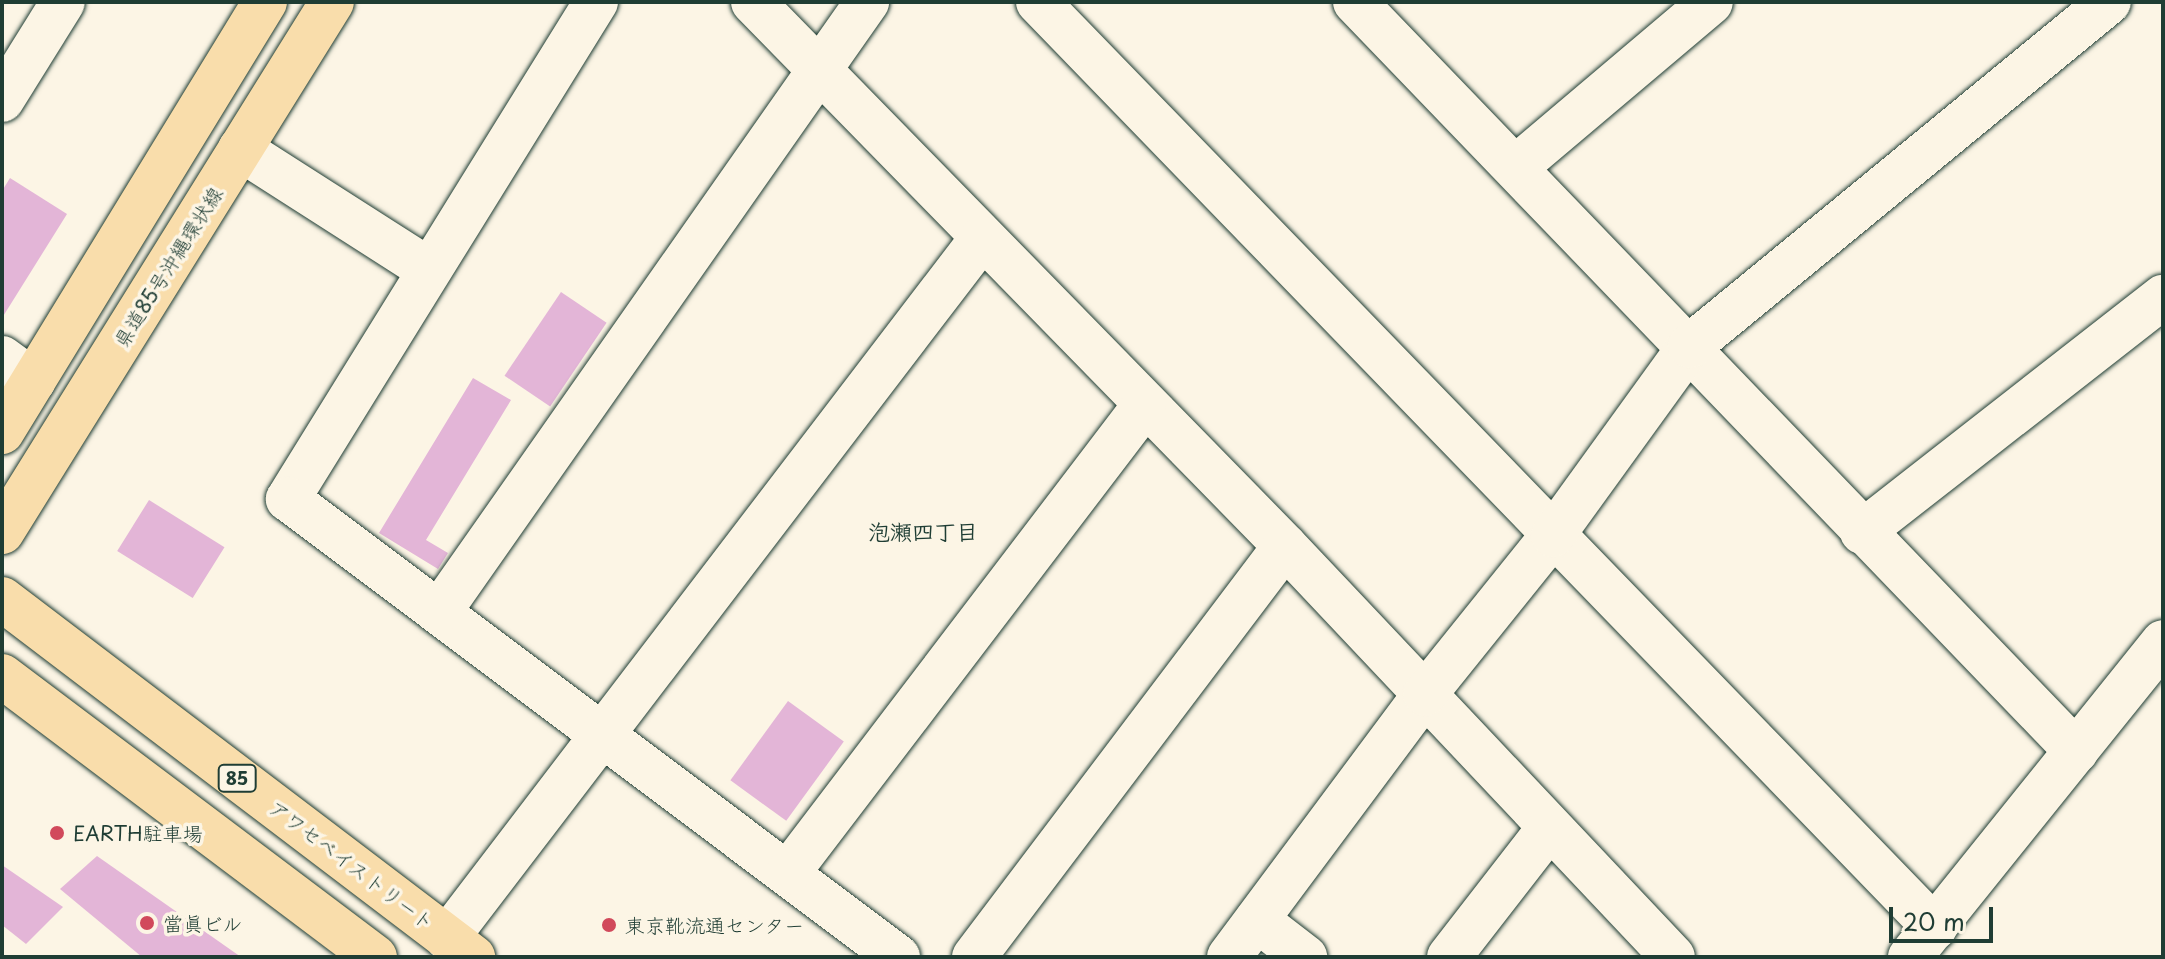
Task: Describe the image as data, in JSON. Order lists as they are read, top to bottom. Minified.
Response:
{"streets":{"main road":["県道85号沖縄環状線","85","アワセベイストリート"]},"districts":["泡瀬四丁目"],"places":["EARTH駐車場","當眞ビル","東京靴流通センター"],"scale_bar":"20 m"}
